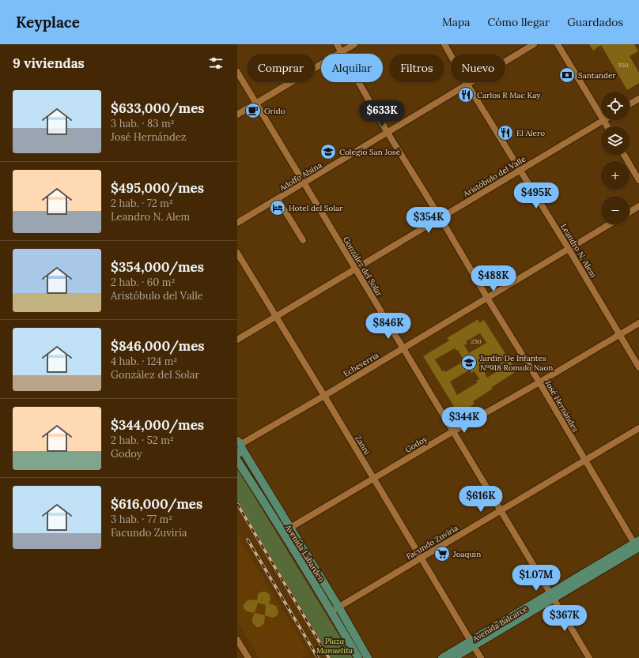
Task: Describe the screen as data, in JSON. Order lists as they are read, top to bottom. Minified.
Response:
{"streets":{"main road":["Avenida Labarden","Avenida Balcarce"],"street":["Adolfo Alsina","Aristóbulo del Valle","Leandro N. Alem","González del Solar","Echeverría","José Hernández","Godoy","Zanni","Facundo Zuviría"]},"crossings":[["Adolfo Alsina","Leandro N. Alem"],["Adolfo Alsina","González del Solar"],["Adolfo Alsina","José Hernández"],["Aristóbulo del Valle","Leandro N. Alem"],["Aristóbulo del Valle","González del Solar"],["Aristóbulo del Valle","José Hernández"],["Aristóbulo del Valle","Zanni"],["Leandro N. Alem","Echeverría"],["Leandro N. Alem","Godoy"],["González del Solar","Echeverría"],["González del Solar","Godoy"],["González del Solar","Facundo Zuviría"],["González del Solar","Avenida Balcarce"],["Echeverría","José Hernández"],["Echeverría","Zanni"],["Echeverría","Avenida Labarden"],["José Hernández","Godoy"],["José Hernández","Facundo Zuviría"],["José Hernández","Avenida Balcarce"],["Godoy","Zanni"],["Godoy","Avenida Labarden"],["Zanni","Facundo Zuviría"],["Zanni","Avenida Balcarce"],["Facundo Zuviría","Avenida Labarden"]],"parks":["Plaza Manuelita"],"places":{"bank":["Santander"],"restaurant":["Carlos R Mac Kay","El Alero"],"cafe":["Grido"],"school or university":["Colegio San José","Jardín De Infantes Nº918 Romulo Naon"],"hotel":["Hotel del Solar"],"supermarket":["Joaquin"]},"house_numbers":["550","250"],"page":{"header":"Keyplace","nav":["Mapa","Cómo llegar","Guardados"],"heading":"9 viviendas","chip":["Comprar","Alquilar","Filtros","Nuevo"],"list":[{"name":"$633,000/mes","note":"3 hab. · 83 m² · José Hernández"},{"name":"$495,000/mes","note":"2 hab. · 72 m² · Leandro N. Alem"},{"name":"$354,000/mes","note":"2 hab. · 60 m² · Aristóbulo del Valle"},{"name":"$846,000/mes","note":"4 hab. · 124 m² · González del Solar"},{"name":"$344,000/mes","note":"2 hab. · 52 m² · Godoy"},{"name":"$616,000/mes","note":"3 hab. · 77 m² · Facundo Zuviría"}],"map_buttons":["+","−"],"price":["$633K","$495K","$354K","$488K","$846K","$344K","$616K","$1.07M","$367K"]}}
